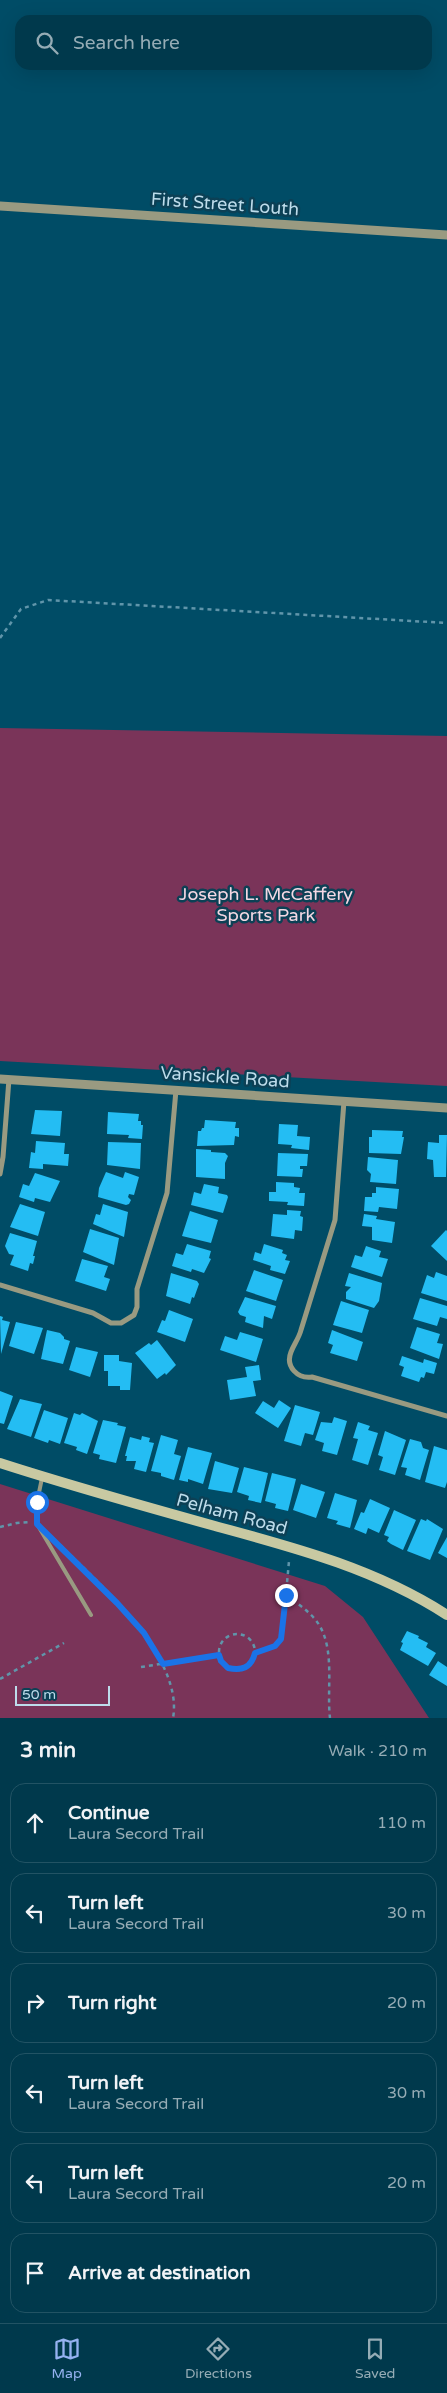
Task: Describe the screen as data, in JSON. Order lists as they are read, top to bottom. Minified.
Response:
{"streets":{"main road":["Pelham Road"],"street":["First Street Louth","Vansickle Road"]},"parks":["Joseph L. McCaffery Sports Park"],"scale_bar":"50 m","page":{"search":"Search here","scale":"50 m","heading":["3 min","Walk · 210 m"],"list":[["Continue","Laura Secord Trail","110 m"],["Turn left","Laura Secord Trail","30 m"],["Turn right","20 m"],["Turn left","Laura Secord Trail","30 m"],["Turn left","Laura Secord Trail","20 m"],"Arrive at destination"],"nav":["Map","Directions","Saved"]}}
